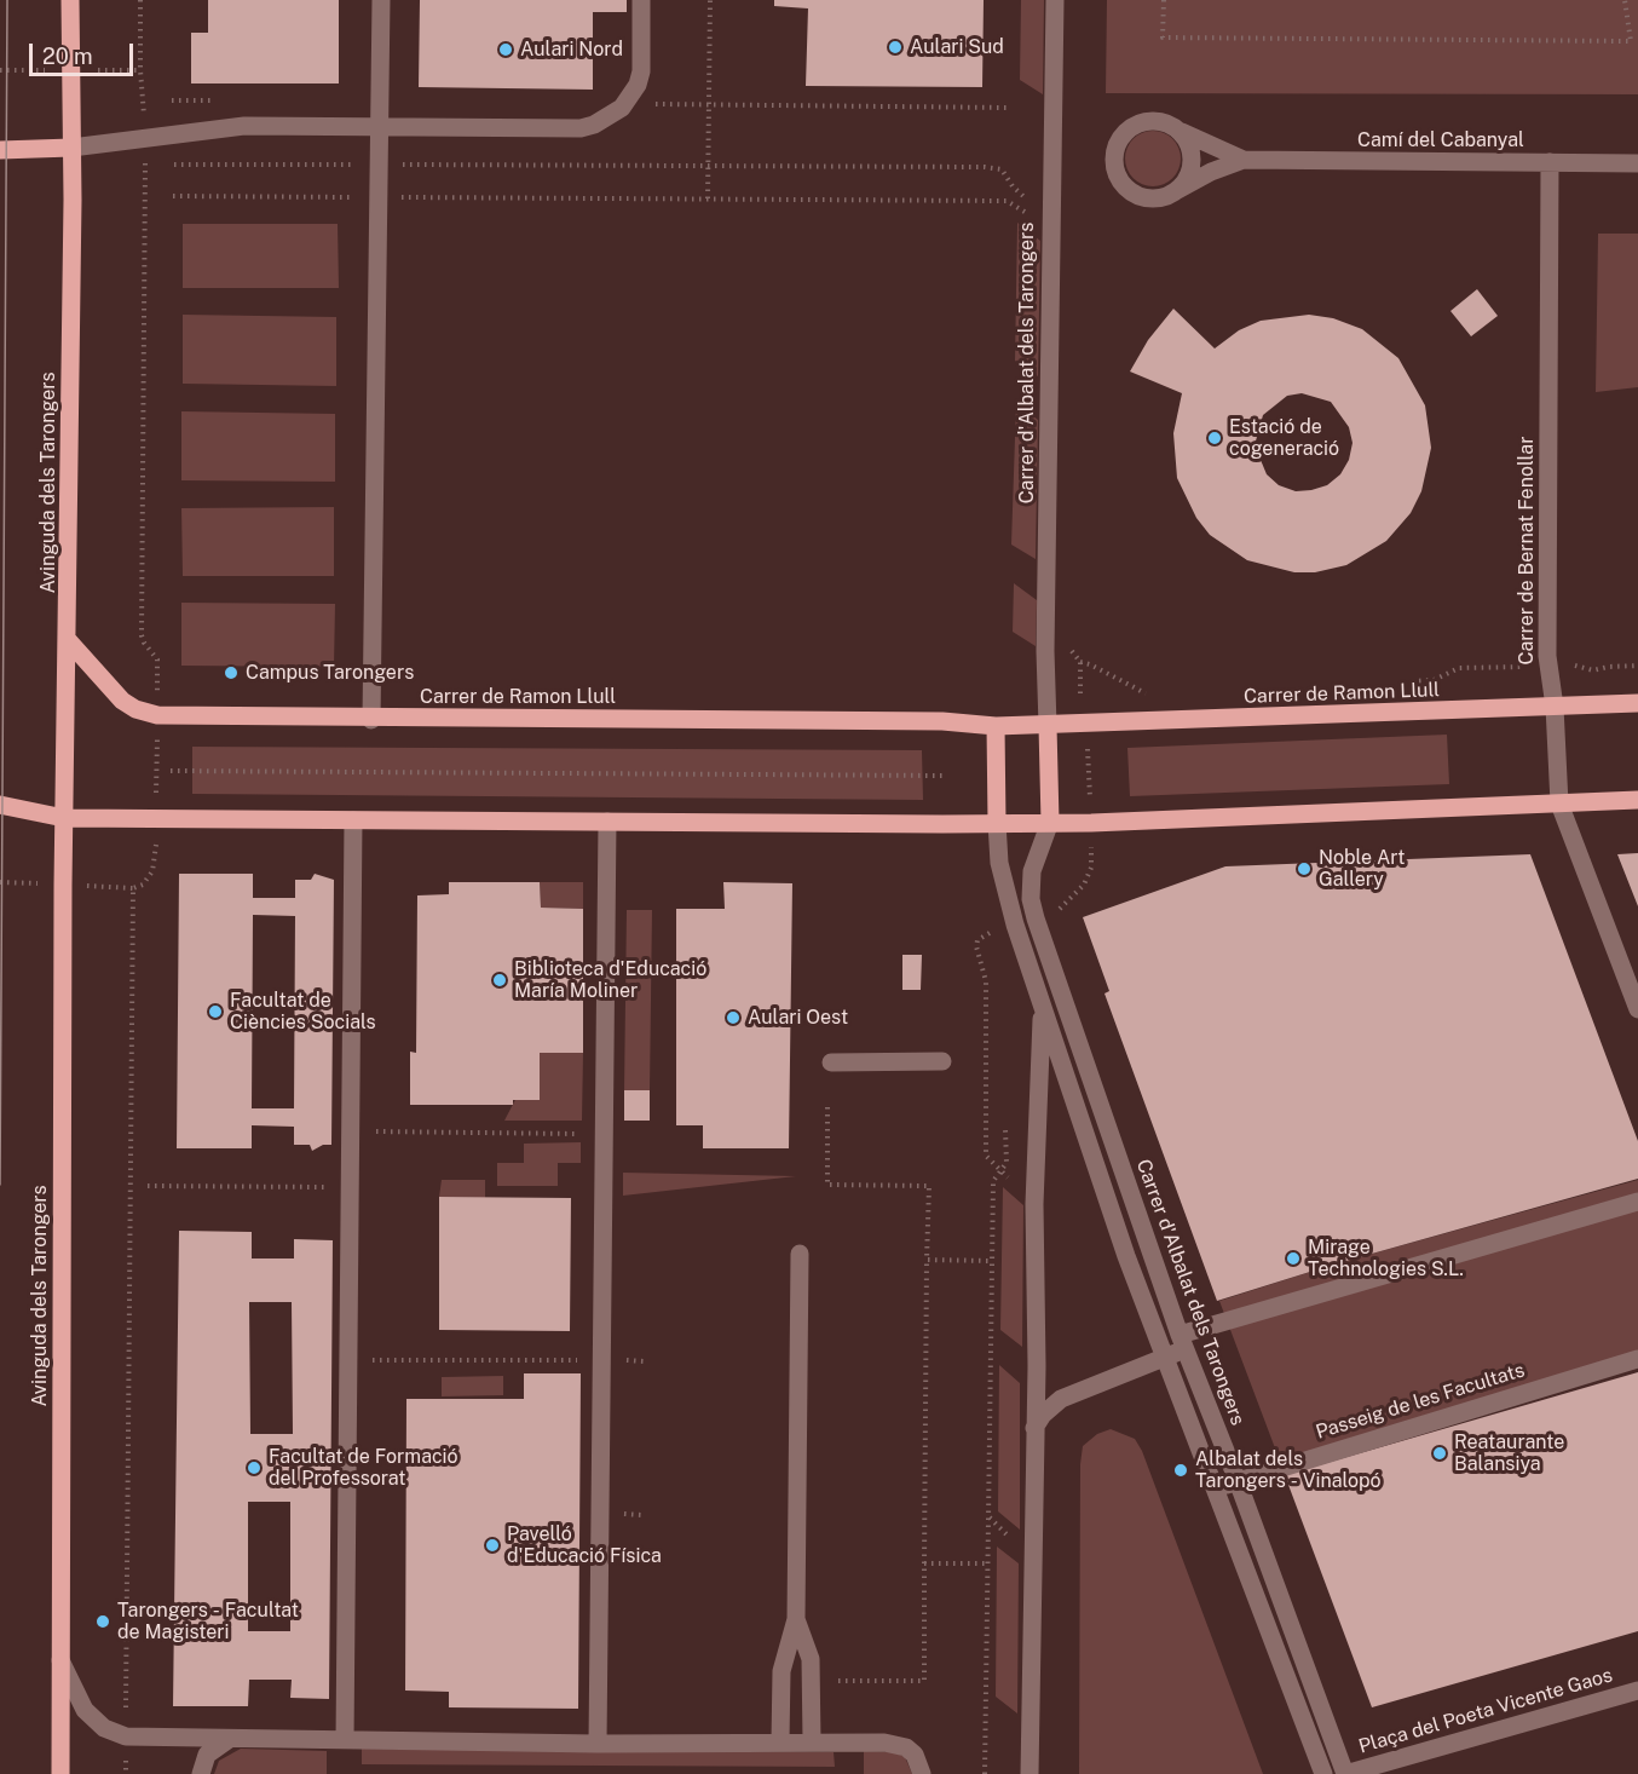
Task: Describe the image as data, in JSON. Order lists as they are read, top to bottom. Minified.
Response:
{"streets":{"main road":["Avinguda dels Tarongers","Carrer de Ramon Llull"],"street":["Camí del Cabanyal","Carrer d'Albalat dels Tarongers","Carrer de Bernat Fenollar","Passeig de les Facultats","Plaça del Poeta Vicente Gaos"]},"crossings":[["Camí del Cabanyal","Carrer de Bernat Fenollar"],["Carrer d'Albalat dels Tarongers","Carrer de Ramon Llull"],["Carrer d'Albalat dels Tarongers","Passeig de les Facultats"],["Carrer d'Albalat dels Tarongers","Plaça del Poeta Vicente Gaos"],["Avinguda dels Tarongers","Carrer de Ramon Llull"],["Carrer de Bernat Fenollar","Carrer de Ramon Llull"]],"places":["Aulari Sud","Aulari Nord","Estació de cogeneració","Campus Tarongers","Noble Art Gallery","Biblioteca d'Educació María Moliner","Facultat de Ciències Socials","Aulari Oest","Mirage Technologies S.L.","Reataurante Balansiya","Facultat de Formació del Professorat","Albalat dels Tarongers - Vinalopó","Pavelló d'Educació Física","Tarongers - Facultat de Magisteri"],"scale_bar":"20 m"}
